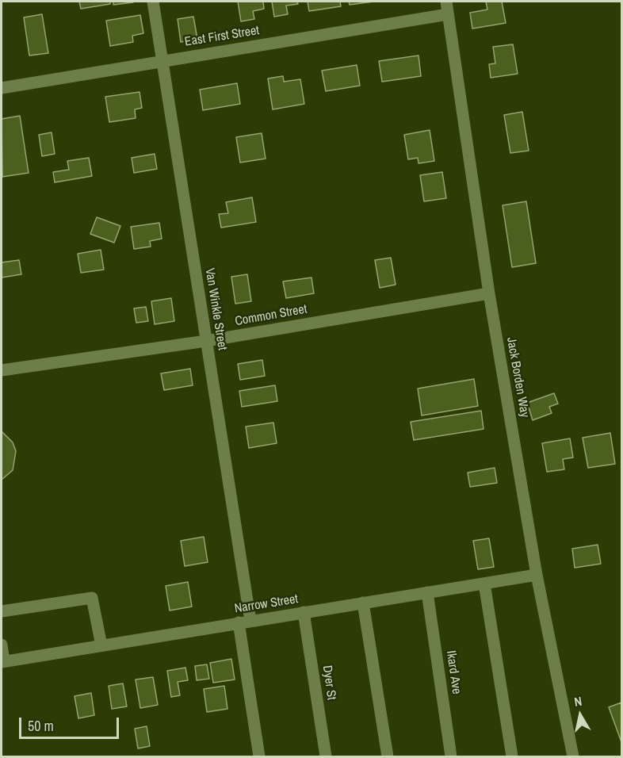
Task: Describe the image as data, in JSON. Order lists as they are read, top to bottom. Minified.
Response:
{"streets":{"street":["East First Street","Van Winkle Street","Common Street","Jack Borden Way","Narrow Street","Ikard Ave","Dyer St"]},"crossings":[["East First Street","Van Winkle Street"],["East First Street","Jack Borden Way"],["Van Winkle Street","Common Street"],["Van Winkle Street","Narrow Street"],["Common Street","Jack Borden Way"],["Jack Borden Way","Narrow Street"],["Narrow Street","Ikard Ave"],["Narrow Street","Dyer St"]],"scale_bar":"50 m","north":"top"}
